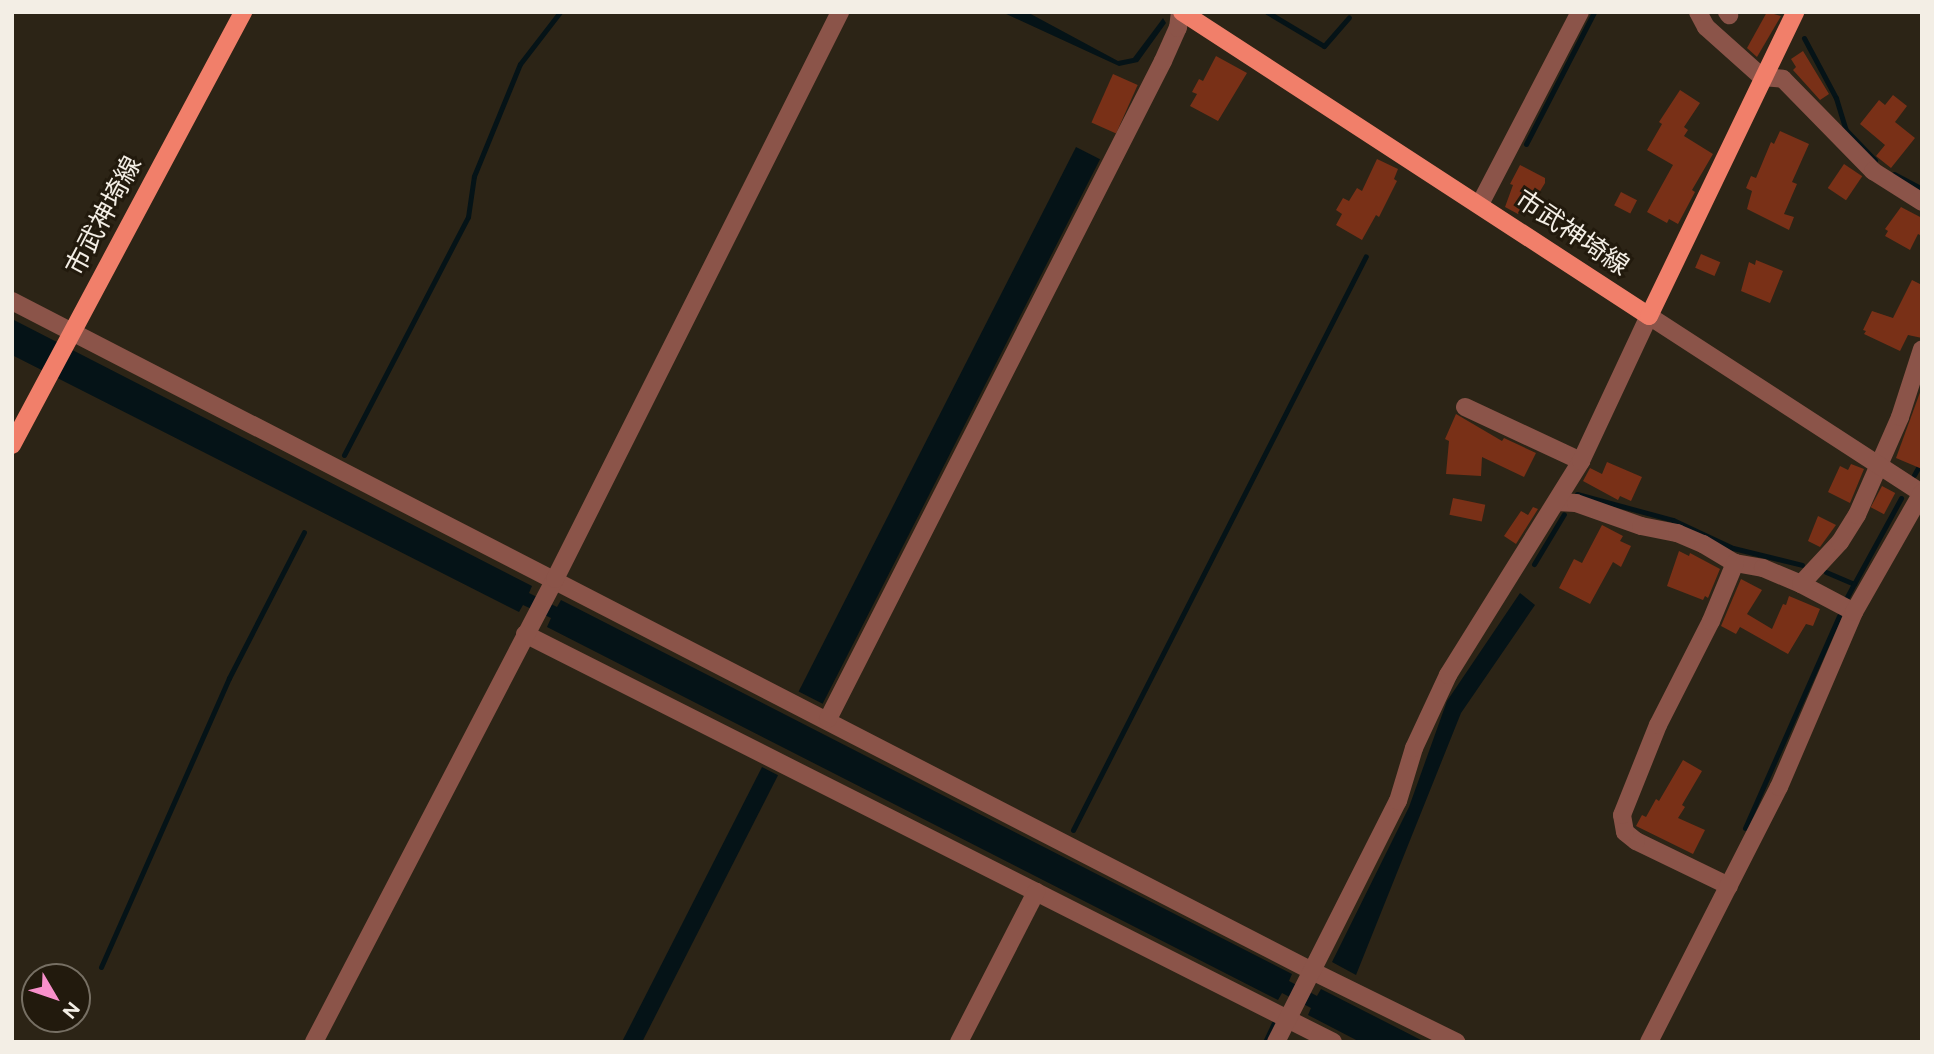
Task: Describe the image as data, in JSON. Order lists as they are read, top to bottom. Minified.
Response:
{"streets":{"main road":["市武神埼線"]},"north":"bottom right"}
